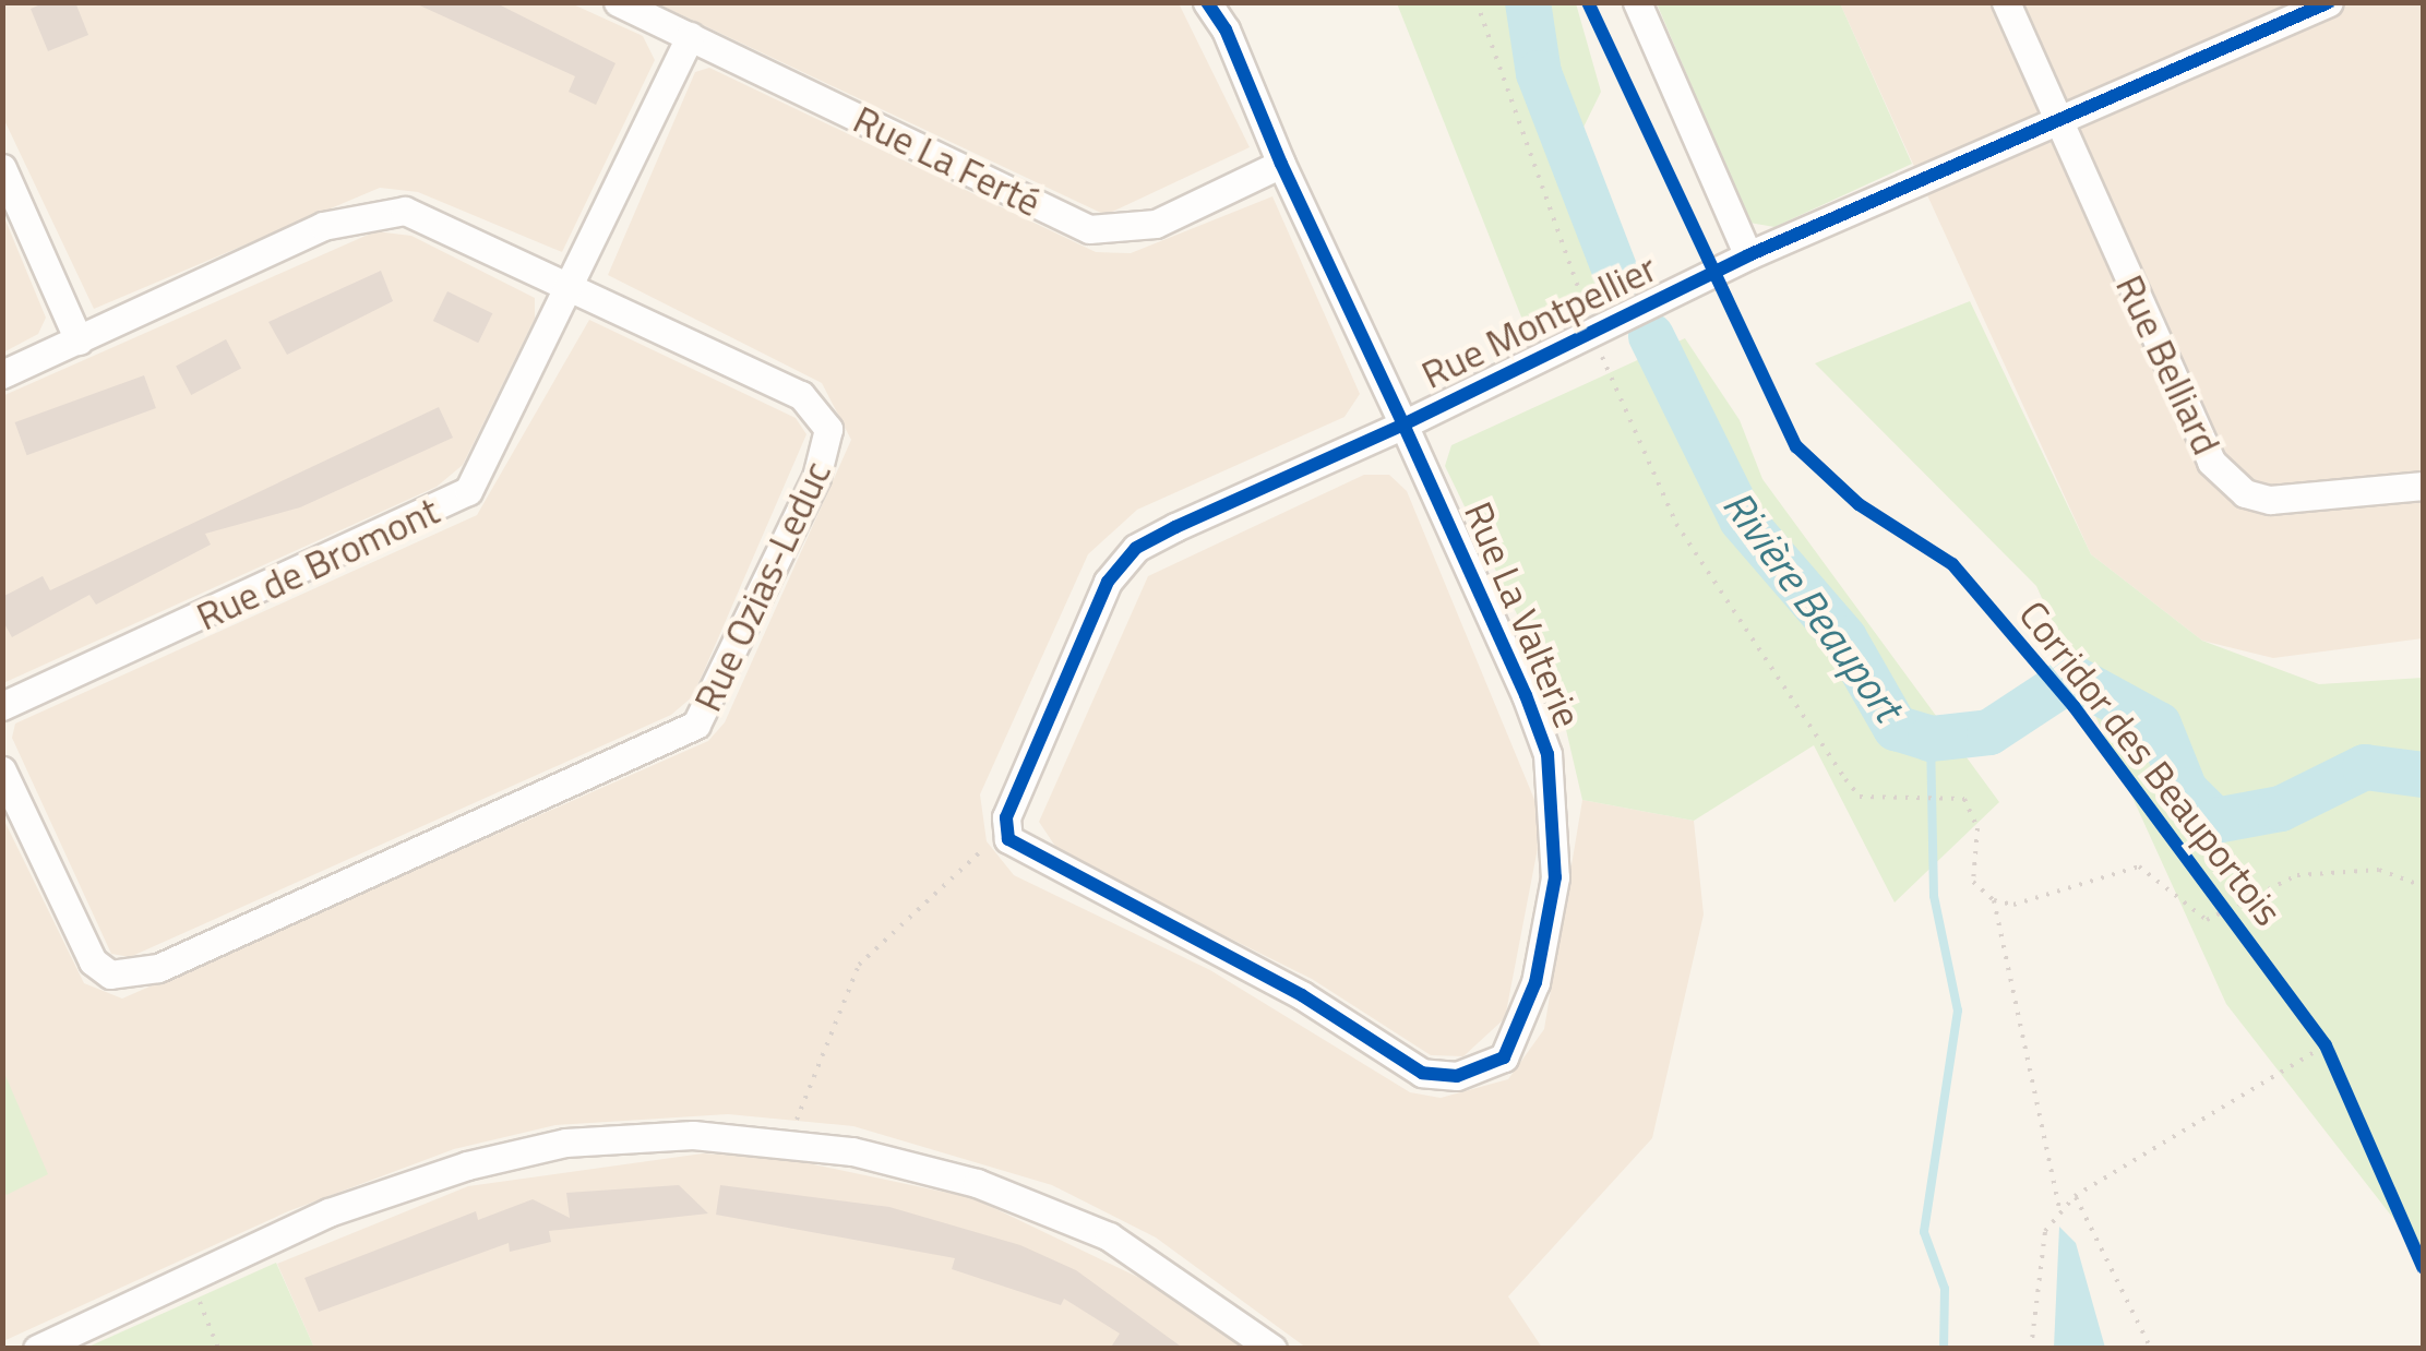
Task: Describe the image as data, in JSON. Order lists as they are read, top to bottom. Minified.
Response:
{"streets":{"street":["Rue La Ferté","Rue Montpellier","Rue Belliard","Rue de Bromont","Rue Ozias-Leduc","Rue La Valterie"],"cycle path":["Corridor des Beauportois"]},"crossings":[["Rue La Ferté","Rue de Bromont"],["Rue La Ferté","Rue La Valterie"],["Rue Montpellier","Rue Belliard"],["Rue Montpellier","Rue La Valterie"],["Rue de Bromont","Rue Ozias-Leduc"]],"water":["Rivière Beauport"]}
